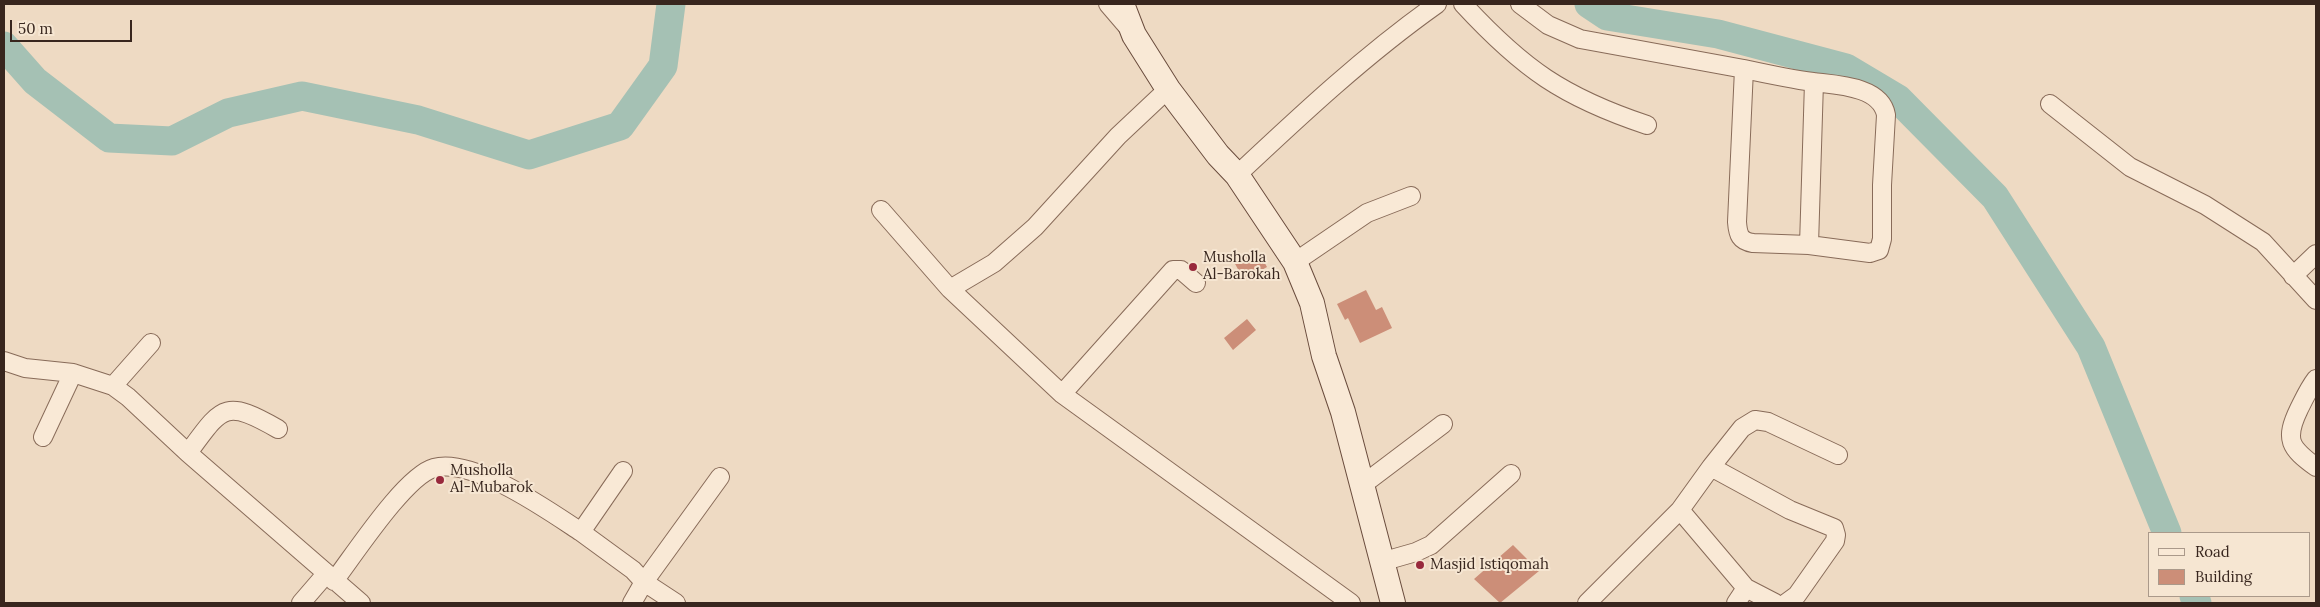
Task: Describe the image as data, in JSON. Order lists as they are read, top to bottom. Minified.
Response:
{"places":["Musholla Al-Barokah","Musholla Al-Mubarok","Masjid Istiqomah"],"legend":["Road","Building"],"scale_bar":"50 m"}
